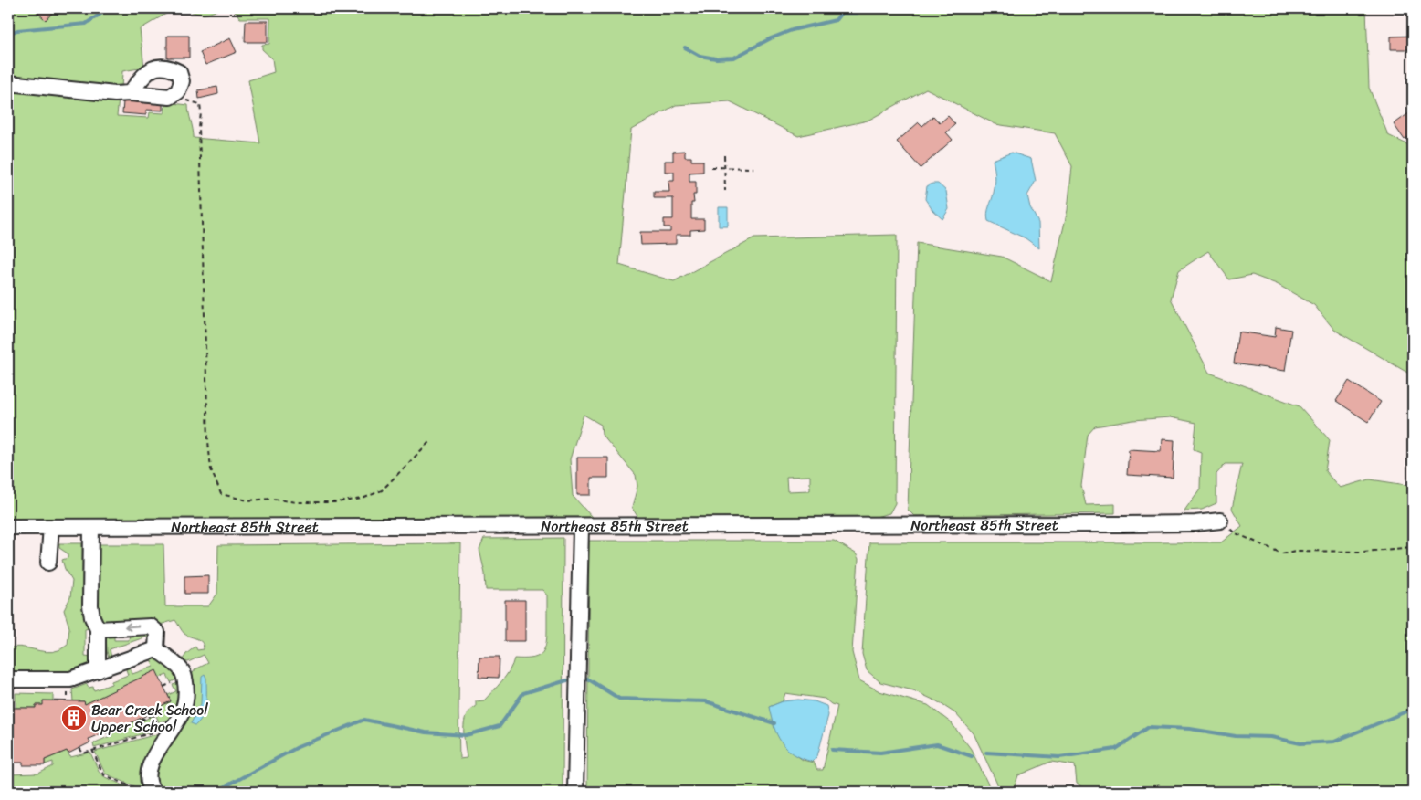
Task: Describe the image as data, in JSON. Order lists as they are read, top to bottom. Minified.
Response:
{"streets":{"street":["Northeast 85th Street"]},"places":{"building":["Bear Creek School Upper School"]}}
